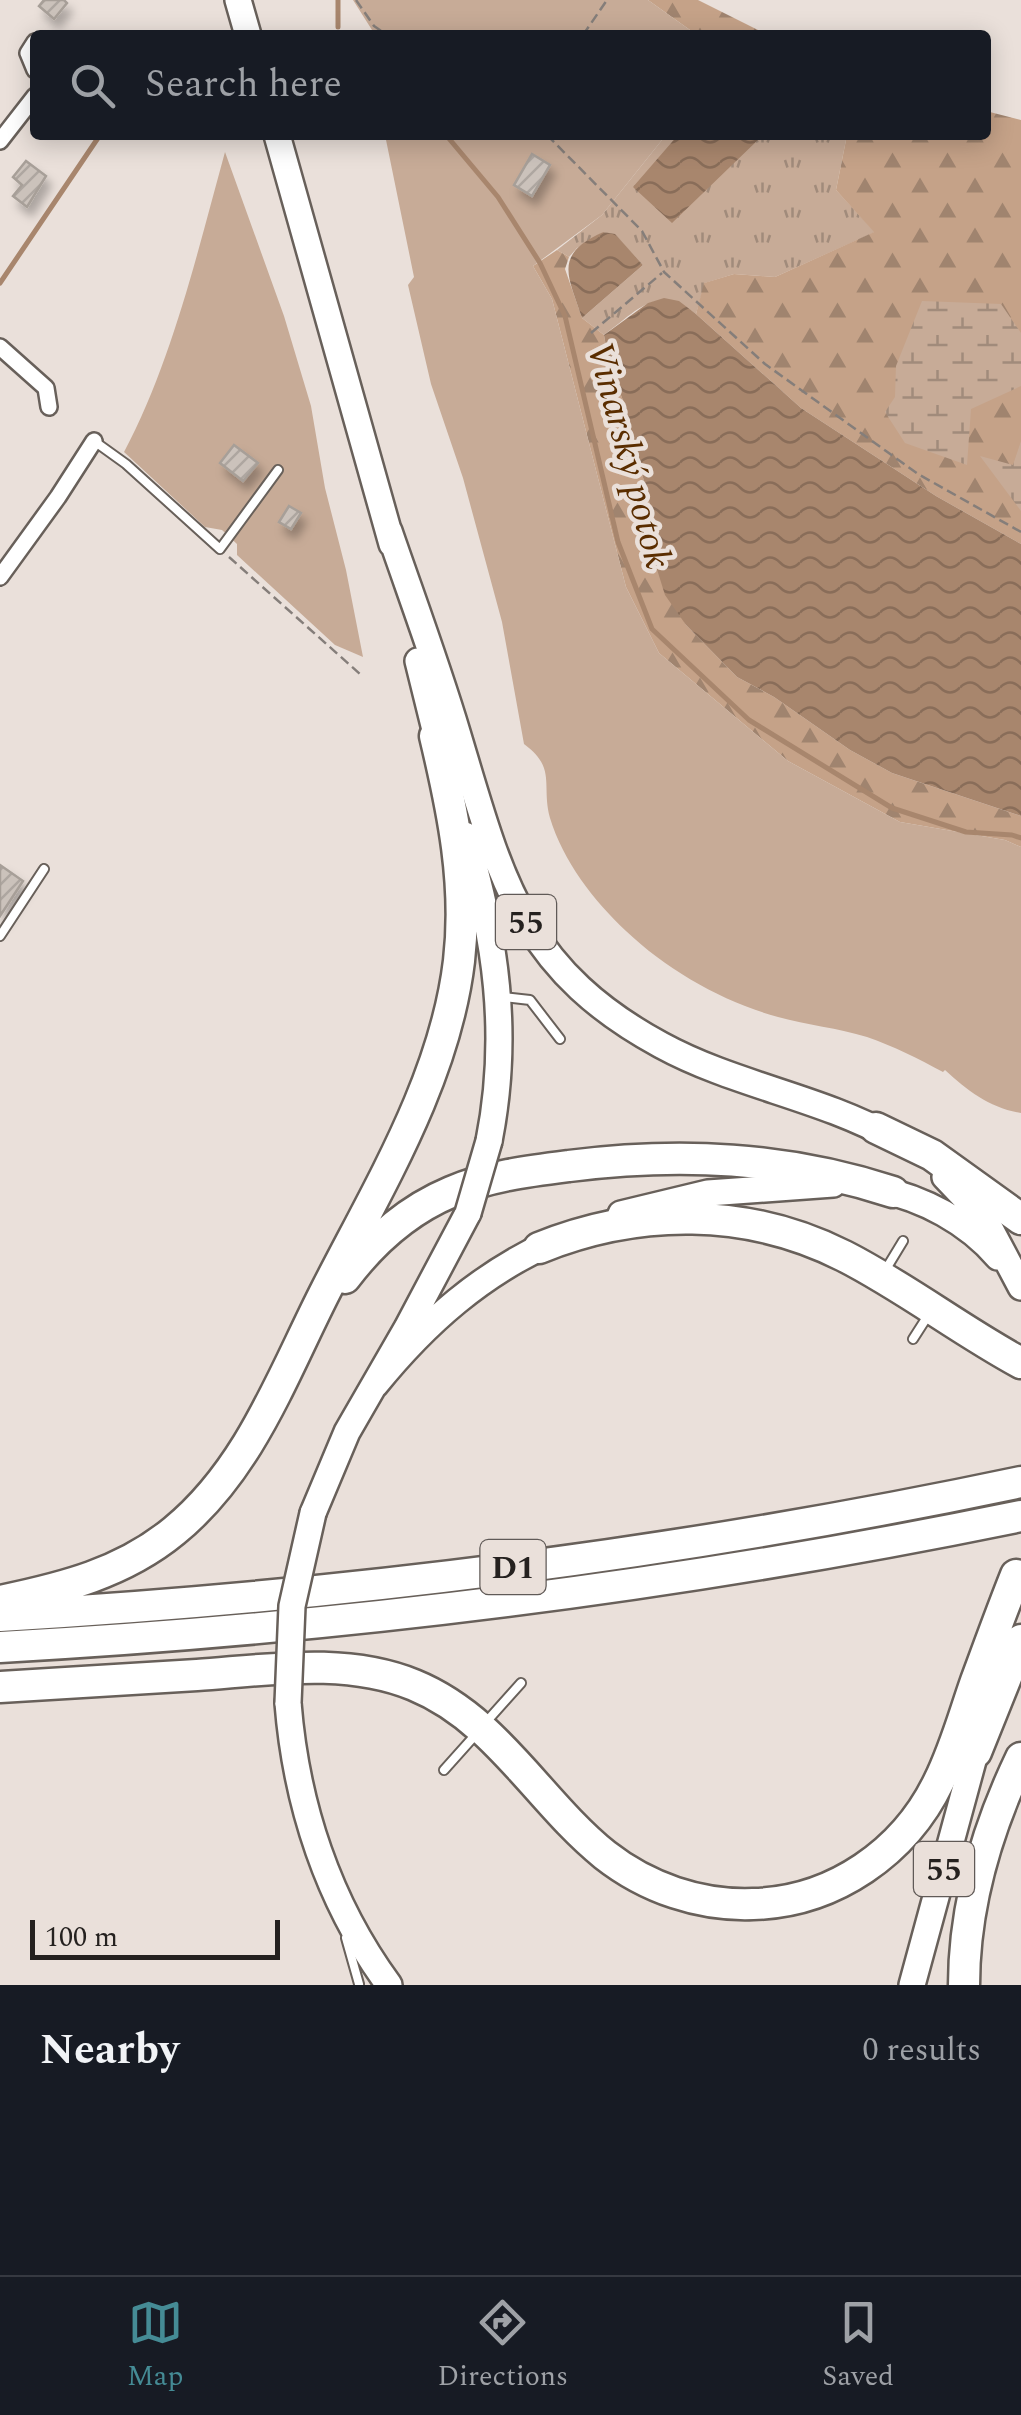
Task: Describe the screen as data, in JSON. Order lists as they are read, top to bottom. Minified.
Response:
{"streets":{"highway":["D1"],"main road":["55"]},"water":["Vinarský potok"],"scale_bar":"100 m","page":{"search":"Search here","scale":"100 m","heading":["Nearby","0 results"],"nav":["Map","Directions","Saved"]}}
